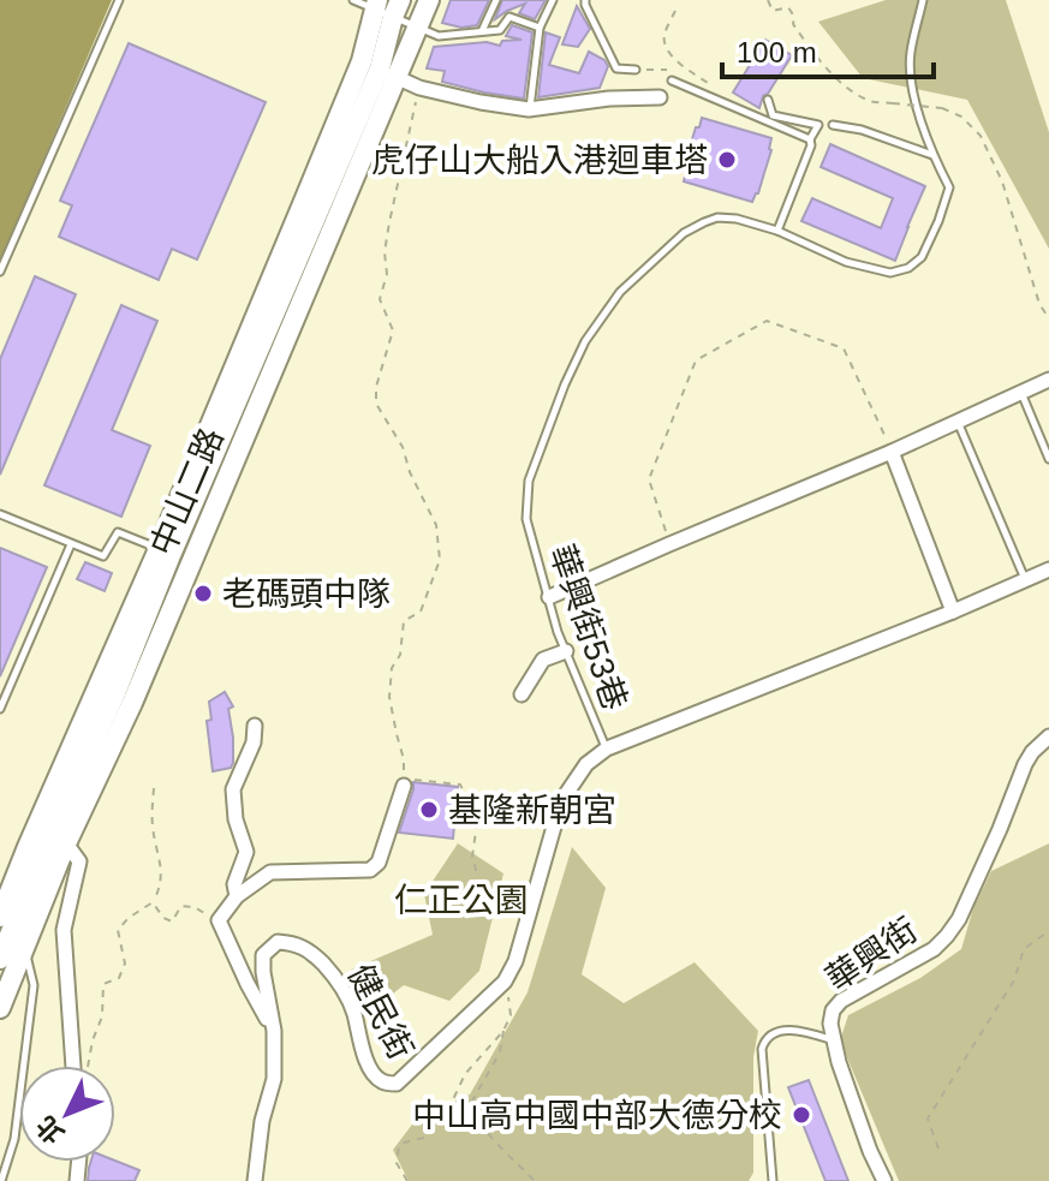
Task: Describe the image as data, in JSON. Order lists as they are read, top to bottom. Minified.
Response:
{"streets":{"street":["中山二路","華興街","健民街"],"lane":["華興街53巷"]},"crossings":[["華興街53巷","健民街"]],"parks":["仁正公園"],"places":["虎仔山大船入港迴車塔","老碼頭中隊","基隆新朝宮","中山高中國中部大德分校"],"scale_bar":"100 m","north":"bottom left"}
